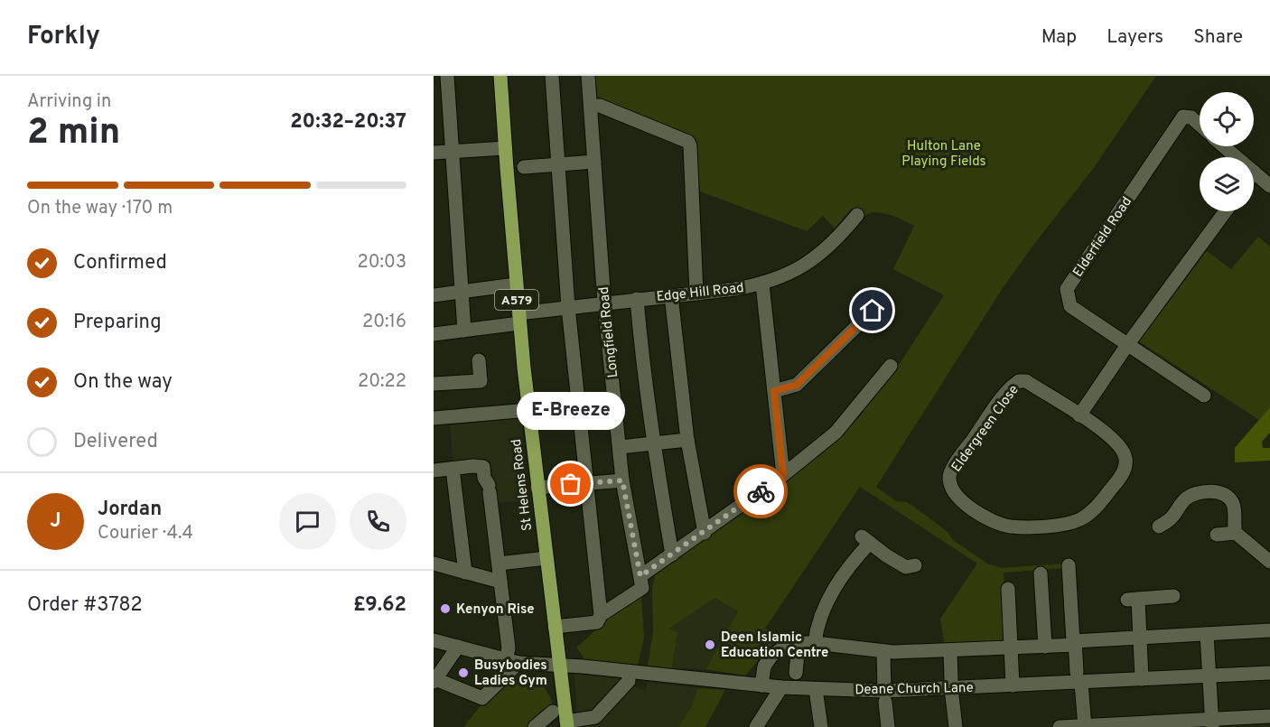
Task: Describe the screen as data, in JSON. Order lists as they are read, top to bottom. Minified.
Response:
{"streets":{"main road":["A579","St Helens Road"],"street":["Elderfield Road","Edge Hill Road","Longfield Road","Eldergreen Close","Deane Church Lane"]},"crossings":[["Edge Hill Road","Longfield Road"],["Edge Hill Road","St Helens Road"],["St Helens Road","Deane Church Lane"]],"parks":["Hulton Lane Playing Fields"],"places":["E-Breeze","Kenyon Rise","Deen Islamic Education Centre","Busybodies Ladies Gym"],"page":{"header":"Forkly","nav":["Map","Layers","Share"],"heading":["2 min","Arriving in","20:32–20:37"],"panel":["Jordan","Courier · 4.4","Order #3782","£9.62"],"bar":"On the way · 170 m","list":[["Confirmed","20:03"],["Preparing","20:16"],["On the way","20:22"],"Delivered"],"bubble":"E-Breeze","round":"J"}}
